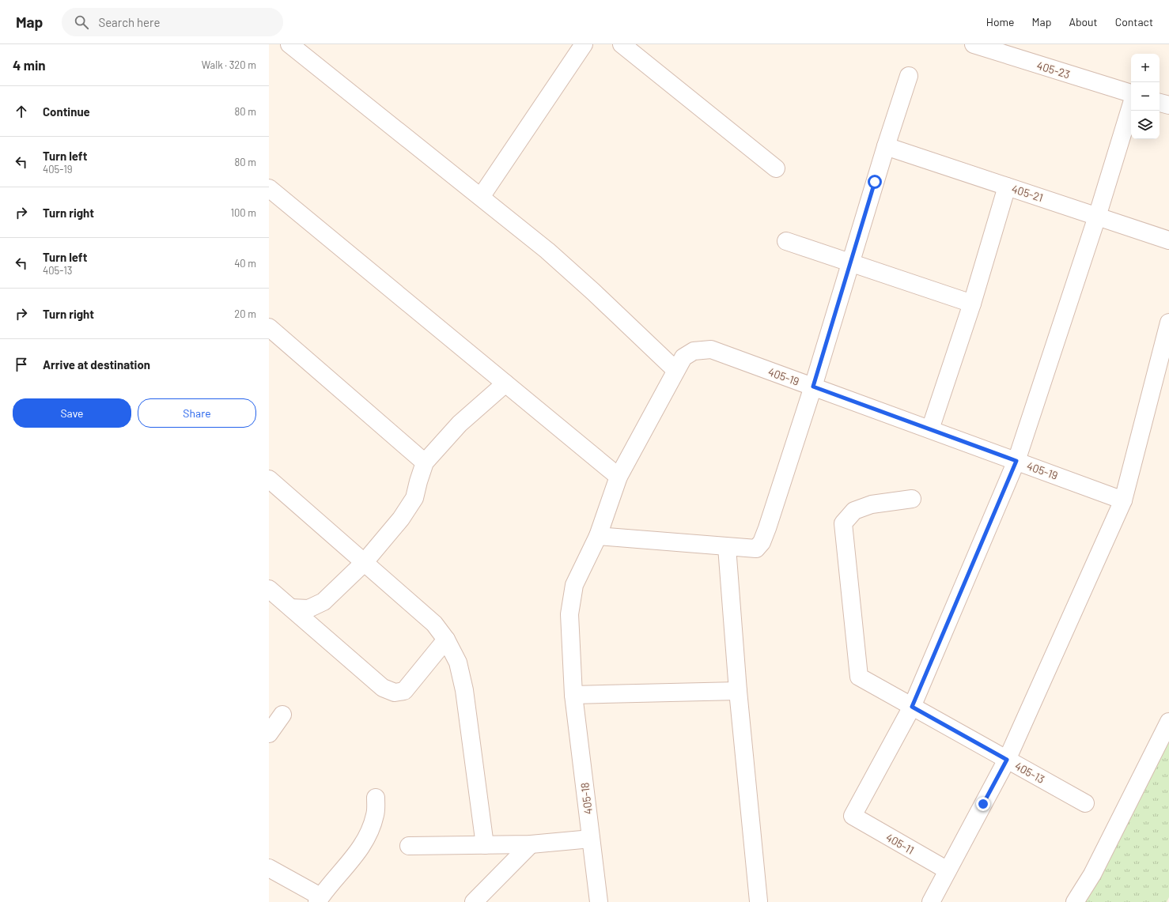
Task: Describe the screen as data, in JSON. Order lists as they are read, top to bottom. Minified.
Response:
{"streets":{"street":["405-23","405-21","405-19","405-13","405-18","405-11"]},"crossings":[["405-19","405-18"],["405-13","405-11"]],"page":{"header":"Map","search":"Search here","nav":["Home","Map","About","Contact"],"heading":["4 min","Walk · 320 m"],"map_buttons":["+","−"],"list":[["Continue","80 m"],["Turn left","405-19","80 m"],["Turn right","100 m"],["Turn left","405-13","40 m"],["Turn right","20 m"],"Arrive at destination"],"buttons":["Save","Share"]}}
